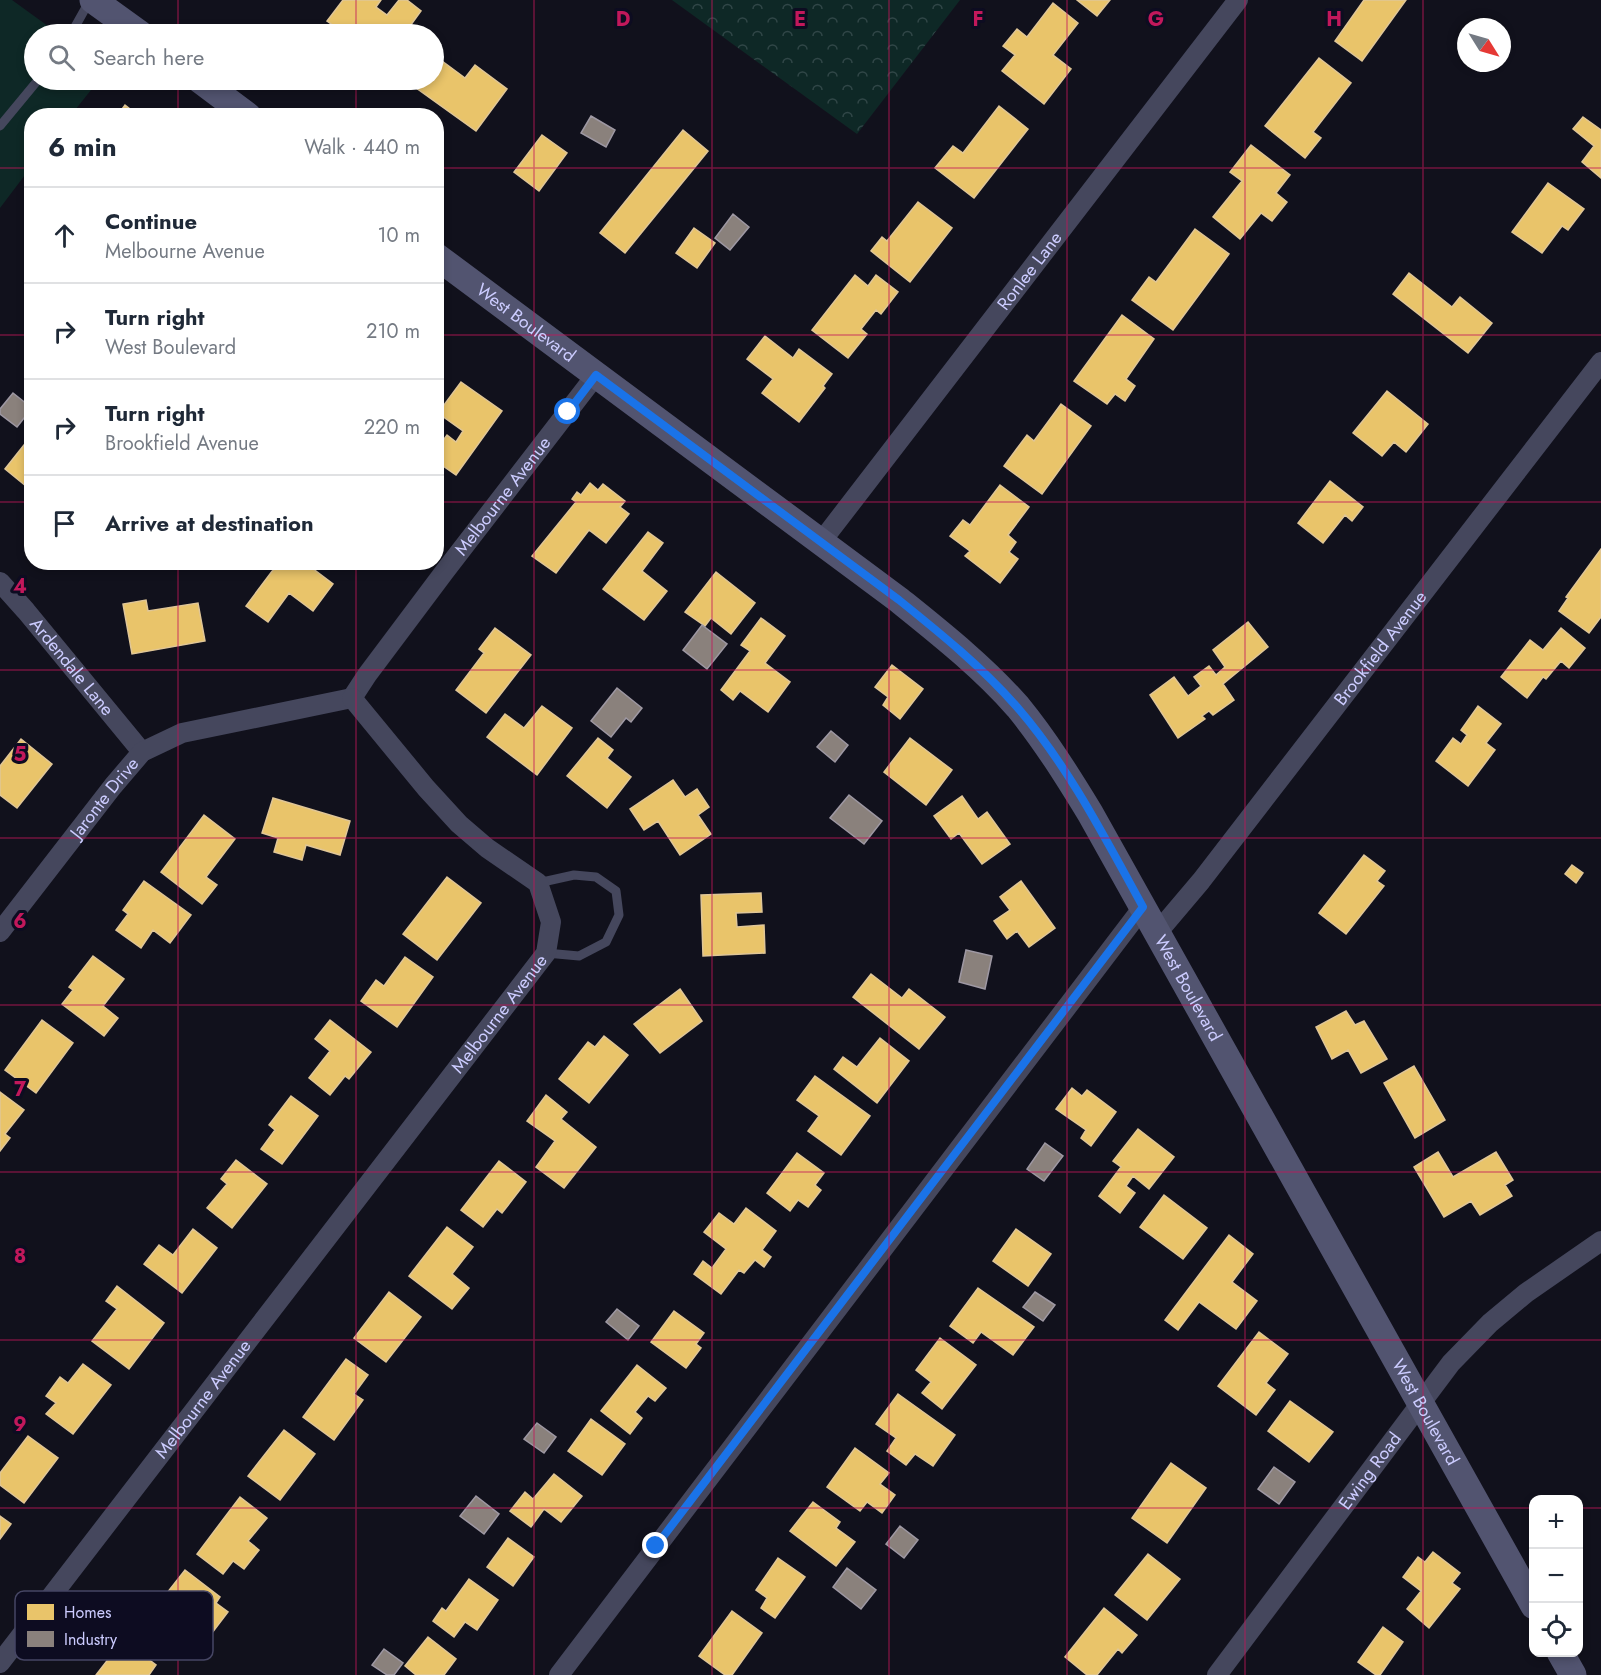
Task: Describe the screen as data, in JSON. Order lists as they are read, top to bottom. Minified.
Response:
{"streets":{"street":["Ronlee Lane","West Boulevard","Melbourne Avenue","Brookfield Avenue","Ardendale Lane","Jaronte Drive","Ewing Road"]},"crossings":[["Ronlee Lane","West Boulevard"],["West Boulevard","Melbourne Avenue"],["West Boulevard","Brookfield Avenue"],["West Boulevard","Ewing Road"],["Melbourne Avenue","Jaronte Drive"],["Ardendale Lane","Jaronte Drive"]],"legend":["Homes","Industry"],"north":"bottom right","page":{"search":"Search here","heading":["6 min","Walk · 440 m"],"list":[["Continue","Melbourne Avenue","10 m"],["Turn right","West Boulevard","210 m"],["Turn right","Brookfield Avenue","220 m"],"Arrive at destination"],"map_buttons":["+","−"]},"grid":{"columns":["D","E","F","G","H"],"rows":["4","5","6","7","8","9"]}}
